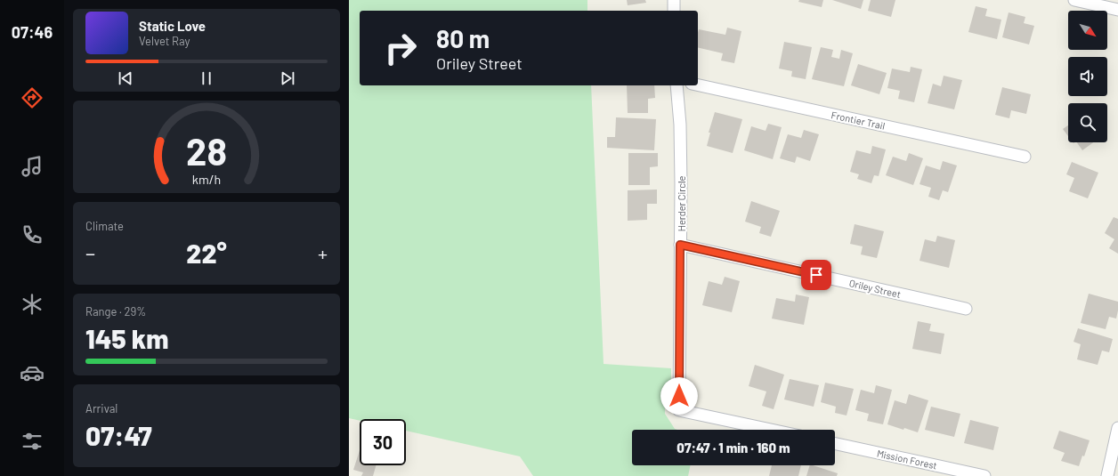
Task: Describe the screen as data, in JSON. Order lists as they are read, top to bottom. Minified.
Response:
{"streets":{"street":["Frontier Trail","Herder Circle","Oriley Street","Mission Forest"]},"crossings":[["Herder Circle","Oriley Street"]],"north":"bottom right","page":{"tabs":"07:46","turn":["80 m","Oriley Street"],"song":["Static Love","Velvet Ray"],"tile":["Climate",["Range · 29%","145 km"],["Arrival","07:47"]],"heat":["−","22°","+"],"limit":"30","trip":"07:47 · 1 min · 160 m","gauge":["28","km/h"]}}
